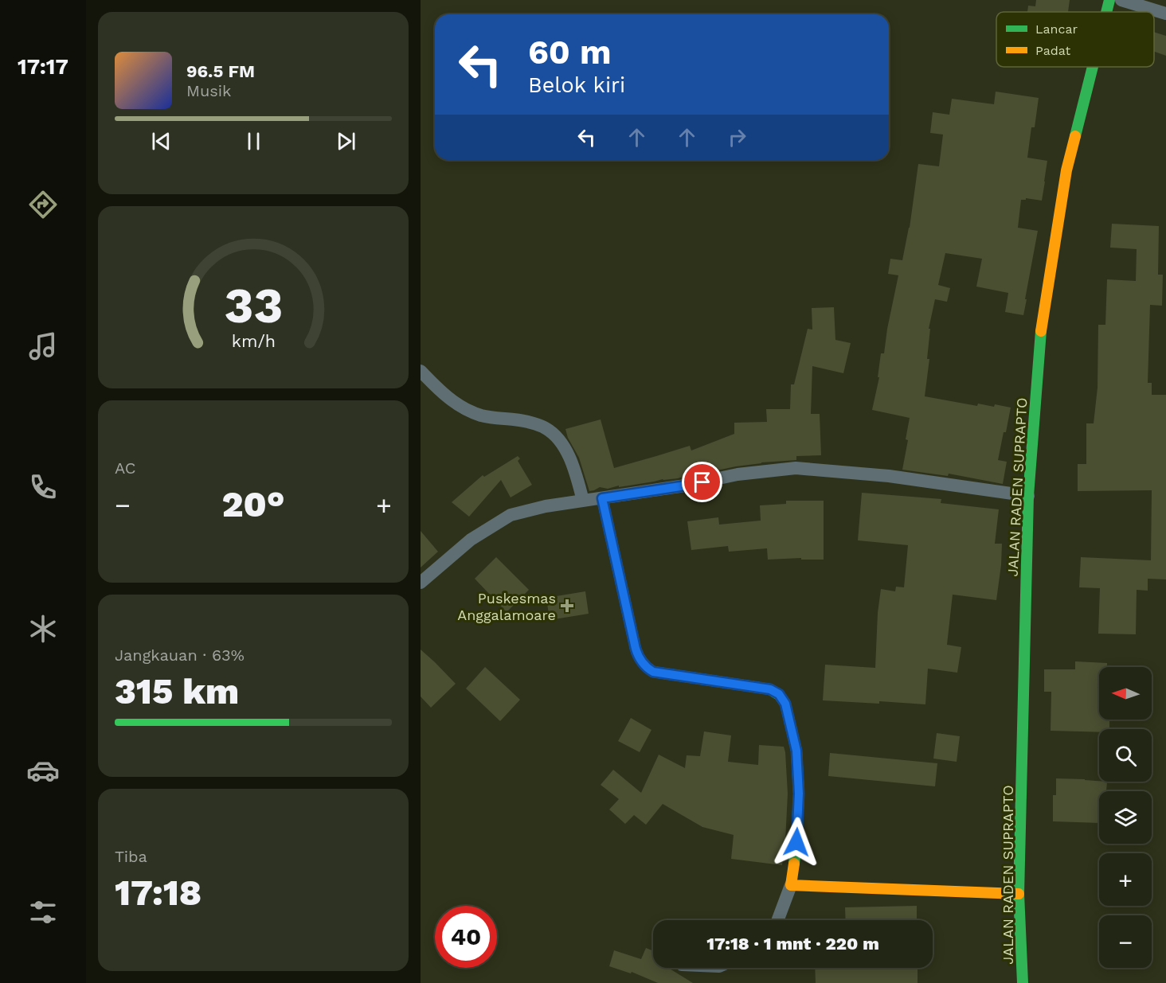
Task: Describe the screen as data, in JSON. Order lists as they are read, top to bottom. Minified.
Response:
{"streets":{"main road":["JALAN RADEN SUPRAPTO"]},"places":{"health":["Puskesmas Anggalamoare"]},"legend":["Lancar","Padat"],"north":"left","page":{"tabs":"17:17","turn":["60 m","Belok kiri"],"song":["96.5 FM","Musik"],"tile":["AC",["Jangkauan · 63%","315 km"],["Tiba","17:18"]],"heat":["−","20°","+"],"map_buttons":["+","−"],"limit":"40","trip":"17:18 · 1 mnt · 220 m","gauge":["33","km/h"]}}
